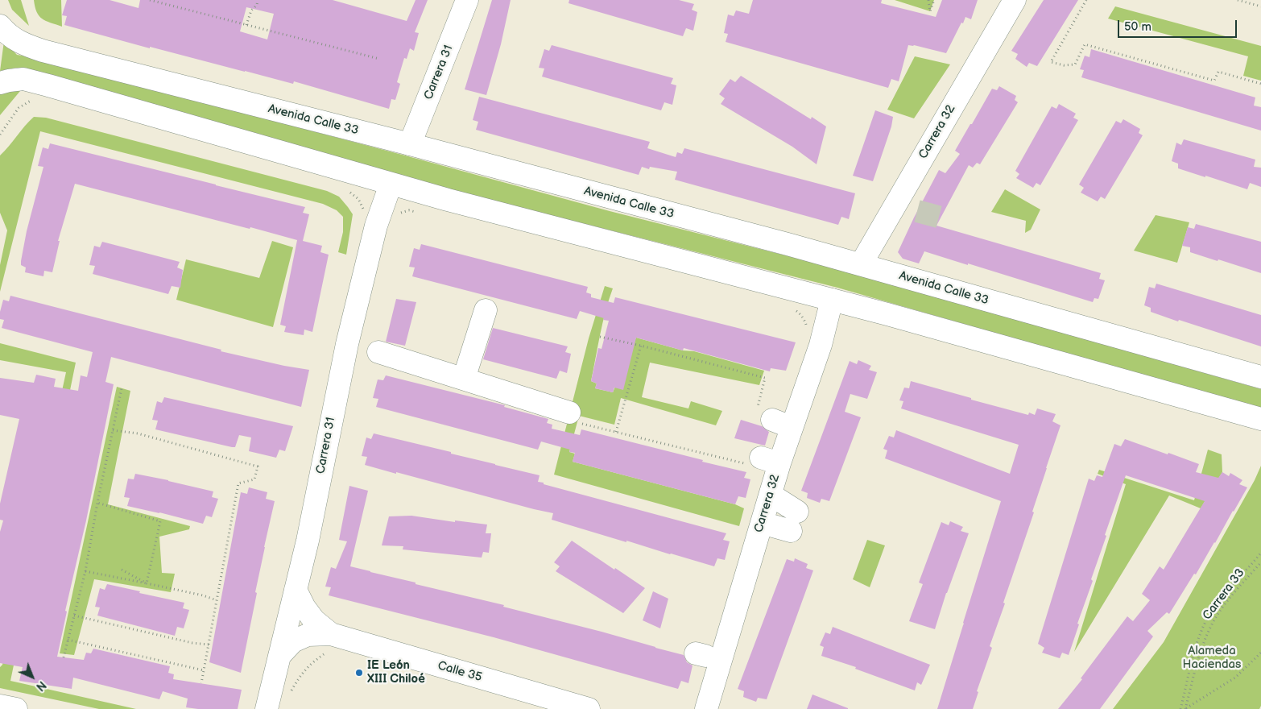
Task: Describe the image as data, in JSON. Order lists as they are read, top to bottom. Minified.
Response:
{"streets":{"main road":["Carrera 31","Avenida Calle 33","Carrera 32","Calle 35"],"path":["Carrera 33"]},"crossings":[["Carrera 31","Avenida Calle 33"],["Carrera 31","Calle 35"],["Avenida Calle 33","Carrera 32"]],"parks":["Alameda Haciendas"],"places":["IE León XIII Chiloé"],"scale_bar":"50 m","north":"bottom right"}
